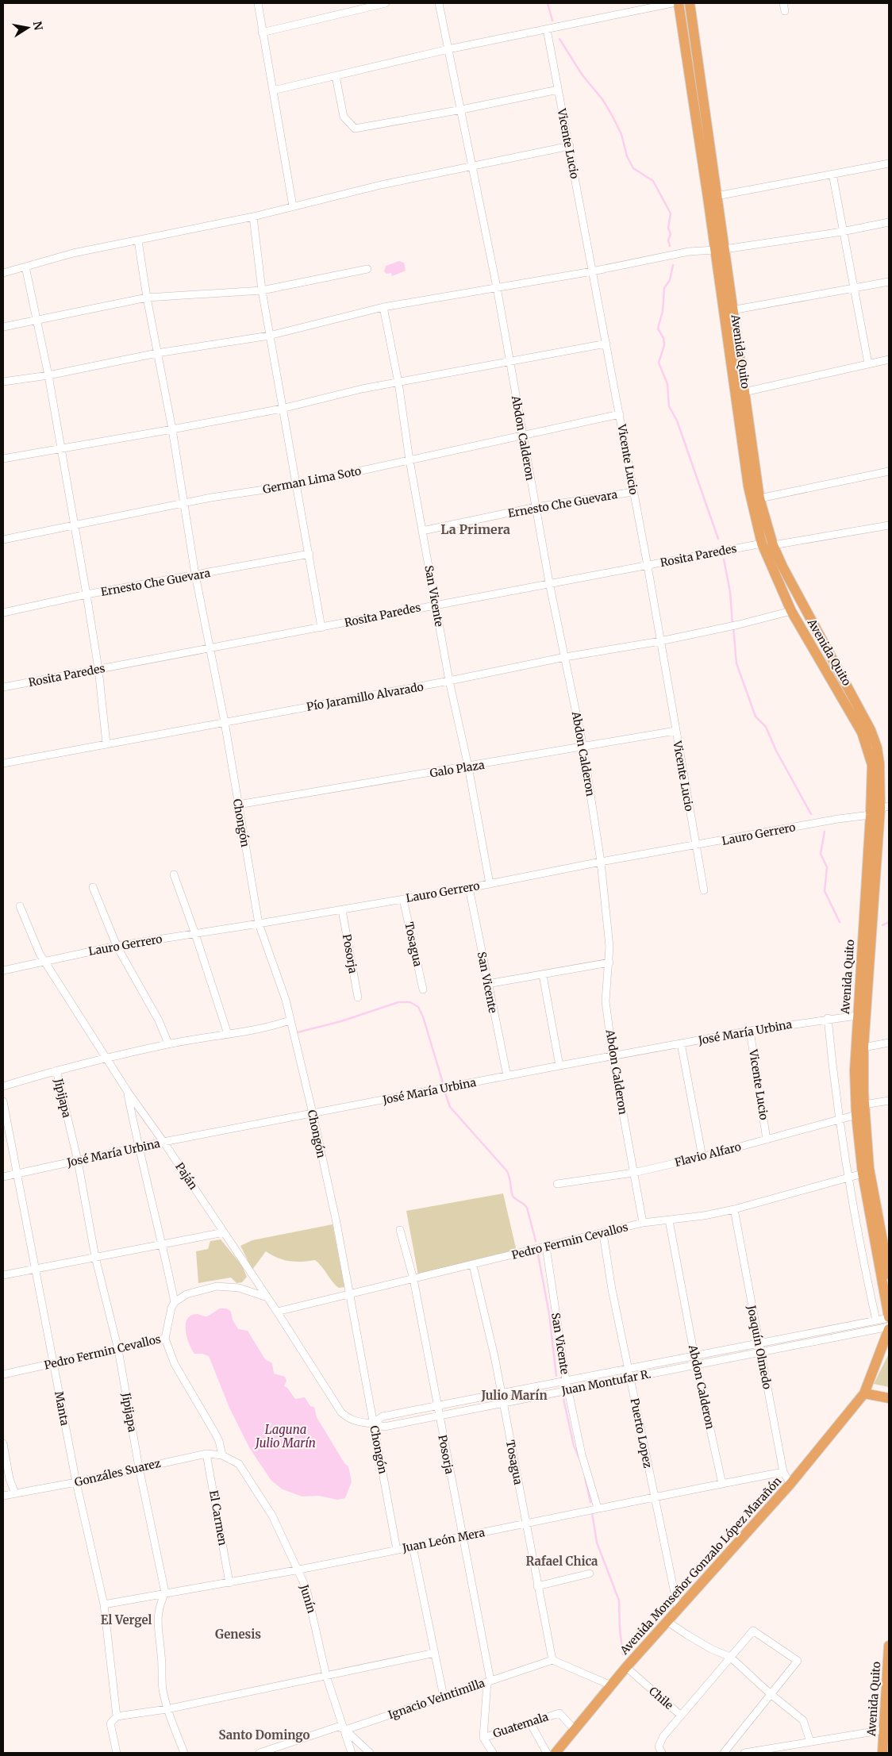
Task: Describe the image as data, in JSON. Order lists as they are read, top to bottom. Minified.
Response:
{"streets":{"highway":["Avenida Quito","Avenida Monseñor Gonzalo López Marañón"],"street":["Vicente Lucio","Abdon Calderon","German Lima Soto","Ernesto Che Guevara","Rosita Paredes","San Vicente","Pío Jaramillo Alvarado","Galo Plaza","Chongón","Lauro Gerrero","Tosagua","Posorja","José María Urbina","Jipijapa","Flavio Alfaro","Paján","Pedro Fermin Cevallos","Joaquín Olmedo","Juan Montufar R.","Manta","Puerto Lopez","Gonzáles Suarez","El Carmen","Juan León Mera","Junín","Chile","Ignacio Veintimilla","Guatemala"]},"crossings":[["Vicente Lucio","German Lima Soto"],["Vicente Lucio","Ernesto Che Guevara"],["Vicente Lucio","Rosita Paredes"],["Vicente Lucio","Pío Jaramillo Alvarado"],["Vicente Lucio","Galo Plaza"],["Vicente Lucio","Lauro Gerrero"],["Vicente Lucio","José María Urbina"],["Vicente Lucio","Flavio Alfaro"],["Avenida Quito","Rosita Paredes"],["Avenida Quito","Pío Jaramillo Alvarado"],["Avenida Quito","Lauro Gerrero"],["Avenida Quito","José María Urbina"],["Avenida Quito","Flavio Alfaro"],["Avenida Quito","Pedro Fermin Cevallos"],["Avenida Quito","Juan Montufar R."],["Abdon Calderon","German Lima Soto"],["Abdon Calderon","Ernesto Che Guevara"],["Abdon Calderon","Rosita Paredes"],["Abdon Calderon","Pío Jaramillo Alvarado"],["Abdon Calderon","Galo Plaza"],["Abdon Calderon","Lauro Gerrero"],["Abdon Calderon","José María Urbina"],["Abdon Calderon","Flavio Alfaro"],["Abdon Calderon","Pedro Fermin Cevallos"],["Abdon Calderon","Juan Montufar R."],["Abdon Calderon","Juan León Mera"],["German Lima Soto","San Vicente"],["German Lima Soto","Chongón"],["Ernesto Che Guevara","San Vicente"],["Ernesto Che Guevara","Chongón"],["Rosita Paredes","San Vicente"],["Rosita Paredes","Chongón"],["San Vicente","Pío Jaramillo Alvarado"],["San Vicente","Galo Plaza"],["San Vicente","Lauro Gerrero"],["San Vicente","José María Urbina"],["San Vicente","Pedro Fermin Cevallos"],["San Vicente","Juan Montufar R."],["San Vicente","Juan León Mera"],["Pío Jaramillo Alvarado","Chongón"],["Galo Plaza","Chongón"],["Chongón","Lauro Gerrero"],["Chongón","José María Urbina"],["Chongón","Paján"],["Chongón","Pedro Fermin Cevallos"],["Chongón","Juan Montufar R."],["Chongón","Juan León Mera"],["Lauro Gerrero","Tosagua"],["Lauro Gerrero","Posorja"],["Lauro Gerrero","Paján"],["Tosagua","Pedro Fermin Cevallos"],["Tosagua","Juan Montufar R."],["Tosagua","Juan León Mera"],["Tosagua","Ignacio Veintimilla"],["Posorja","Pedro Fermin Cevallos"],["Posorja","Juan Montufar R."],["Posorja","Juan León Mera"],["Posorja","Ignacio Veintimilla"],["Posorja","Guatemala"],["José María Urbina","Jipijapa"],["José María Urbina","Paján"],["José María Urbina","Manta"],["Jipijapa","Pedro Fermin Cevallos"],["Jipijapa","Gonzáles Suarez"],["Jipijapa","Juan León Mera"],["Paján","Pedro Fermin Cevallos"],["Paján","Juan Montufar R."],["Pedro Fermin Cevallos","Joaquín Olmedo"],["Pedro Fermin Cevallos","Manta"],["Pedro Fermin Cevallos","Puerto Lopez"],["Joaquín Olmedo","Juan Montufar R."],["Joaquín Olmedo","Juan León Mera"],["Joaquín Olmedo","Avenida Monseñor Gonzalo López Marañón"],["Juan Montufar R.","Puerto Lopez"],["Juan Montufar R.","Avenida Monseñor Gonzalo López Marañón"],["Manta","Gonzáles Suarez"],["Manta","Juan León Mera"],["Puerto Lopez","Juan León Mera"],["Puerto Lopez","Avenida Monseñor Gonzalo López Marañón"],["Gonzáles Suarez","El Carmen"],["Gonzáles Suarez","Junín"],["El Carmen","Juan León Mera"],["Juan León Mera","Junín"],["Avenida Monseñor Gonzalo López Marañón","Chile"],["Avenida Monseñor Gonzalo López Marañón","Guatemala"],["Junín","Ignacio Veintimilla"]],"districts":["La Primera","Julio Marín","Rafael Chica","El Vergel","Genesis","Santo Domingo"],"water":["Laguna Julio Marín"],"north":"right"}
